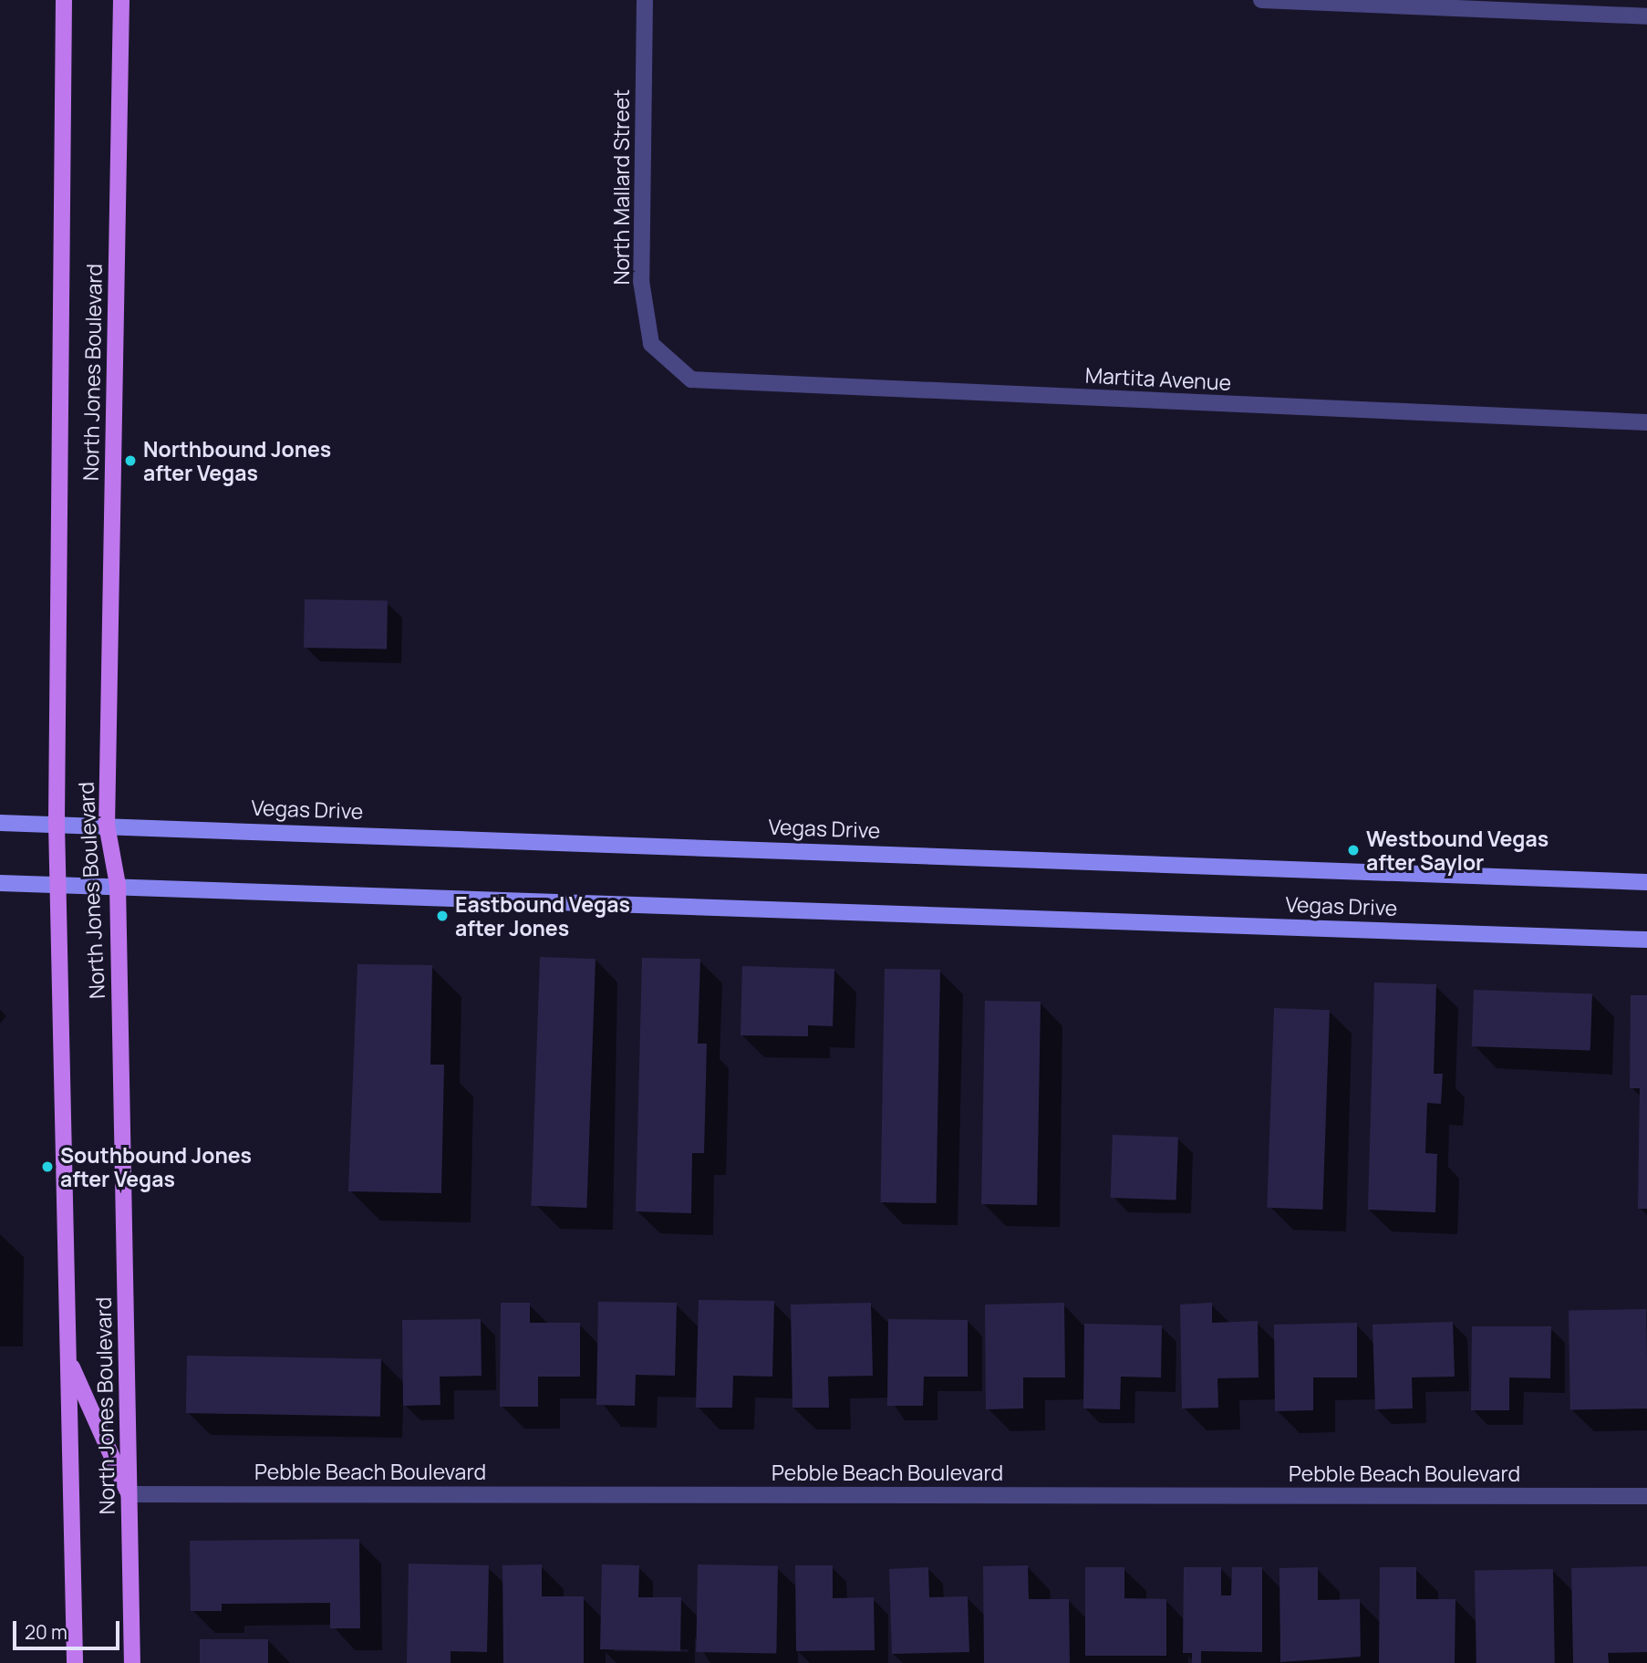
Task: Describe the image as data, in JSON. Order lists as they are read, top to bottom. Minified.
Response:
{"streets":{"main road":["North Jones Boulevard","Vegas Drive"],"street":["North Mallard Street","Martita Avenue","Pebble Beach Boulevard"]},"crossings":[["North Mallard Street","Martita Avenue"],["North Jones Boulevard","Vegas Drive"],["North Jones Boulevard","Pebble Beach Boulevard"]],"places":["Northbound Jones after Vegas","Westbound Vegas after Saylor","Eastbound Vegas after Jones","Southbound Jones after Vegas"],"scale_bar":"20 m"}
